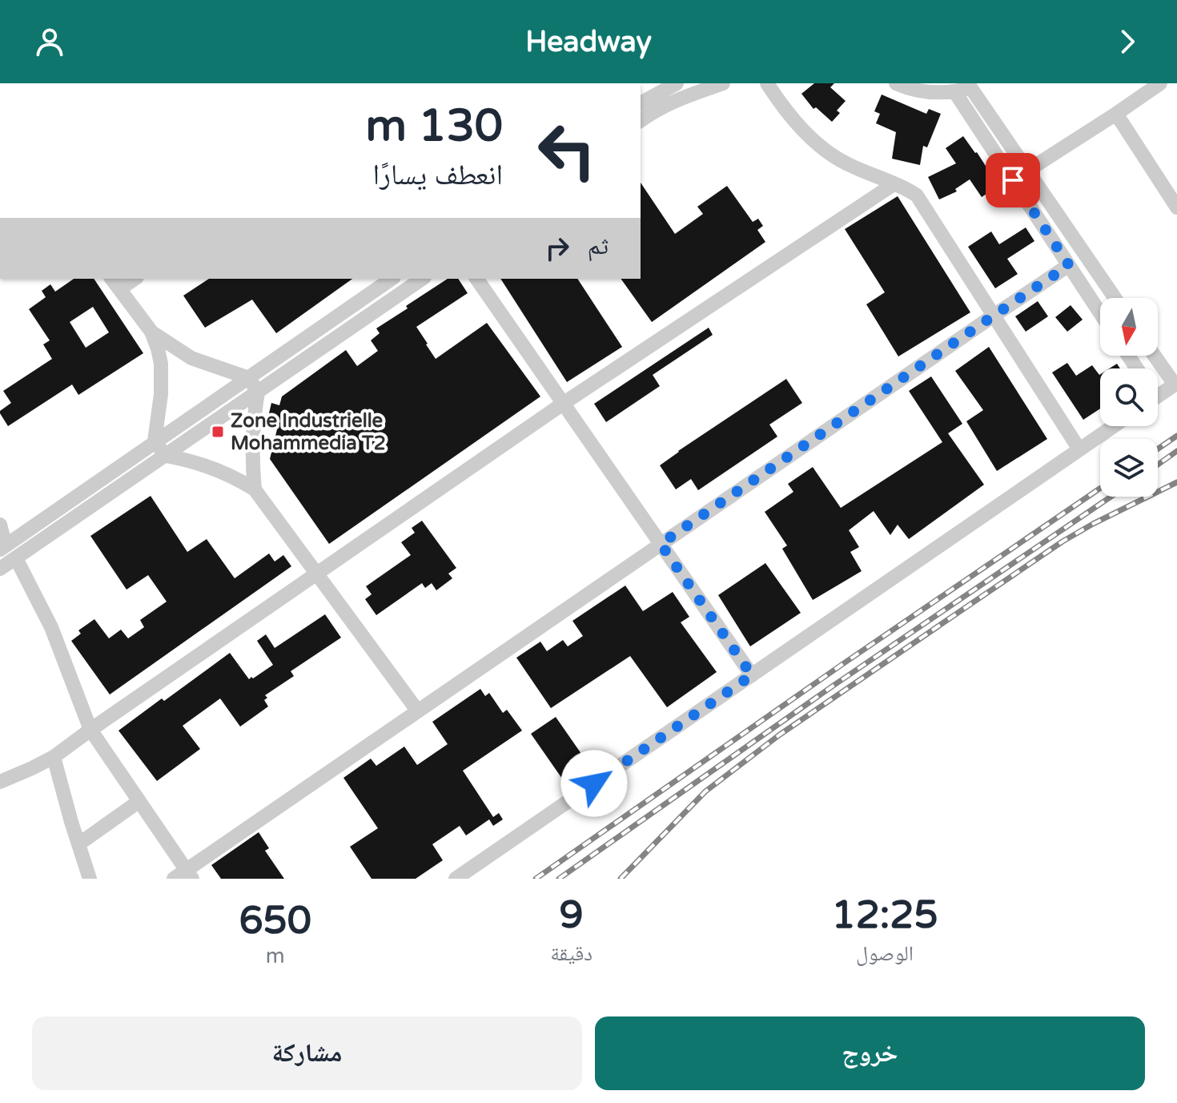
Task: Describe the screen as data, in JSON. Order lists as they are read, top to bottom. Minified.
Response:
{"places":{"transit":["Zone Industrielle Mohammedia T2"]},"north":"bottom","page":{"header":"Headway","turn":["130 m","انعطف يسارًا"],"then":"ثم","eta":["12:25","الوصول","9","دقيقة","650","m"],"buttons":["خروج","مشاركة"]}}
